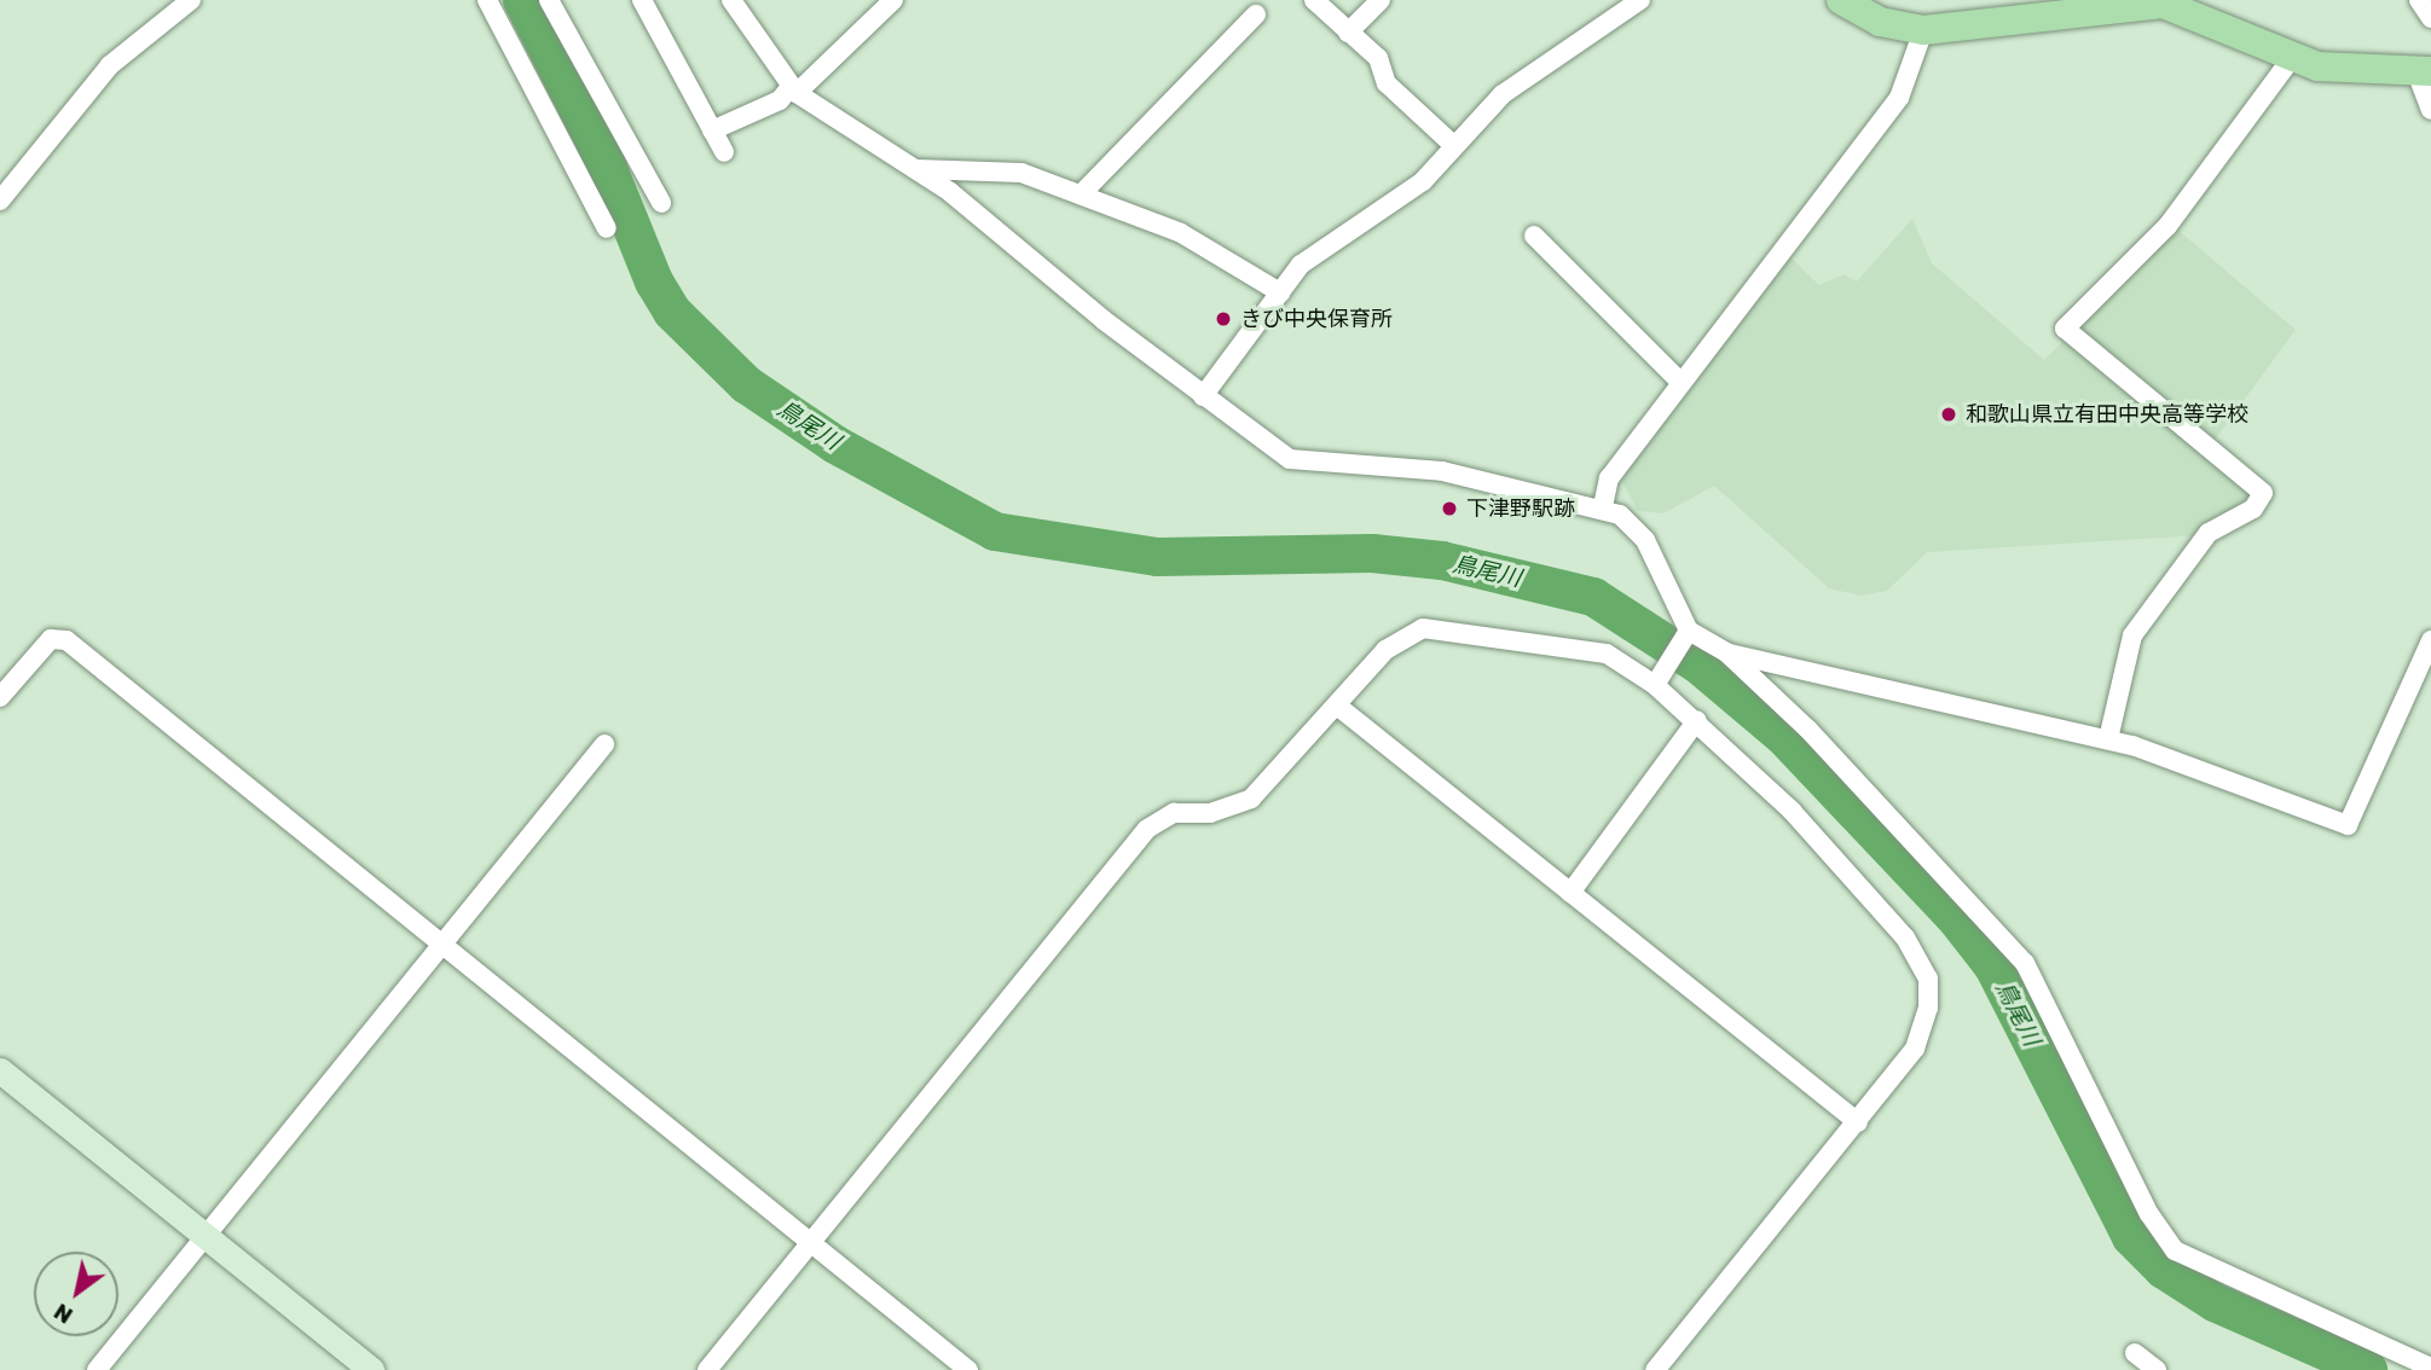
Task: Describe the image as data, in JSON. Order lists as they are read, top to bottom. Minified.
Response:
{"water":["鳥尾川"],"places":["きび中央保育所","和歌山県立有田中央高等学校","下津野駅跡"],"north":"bottom left"}
